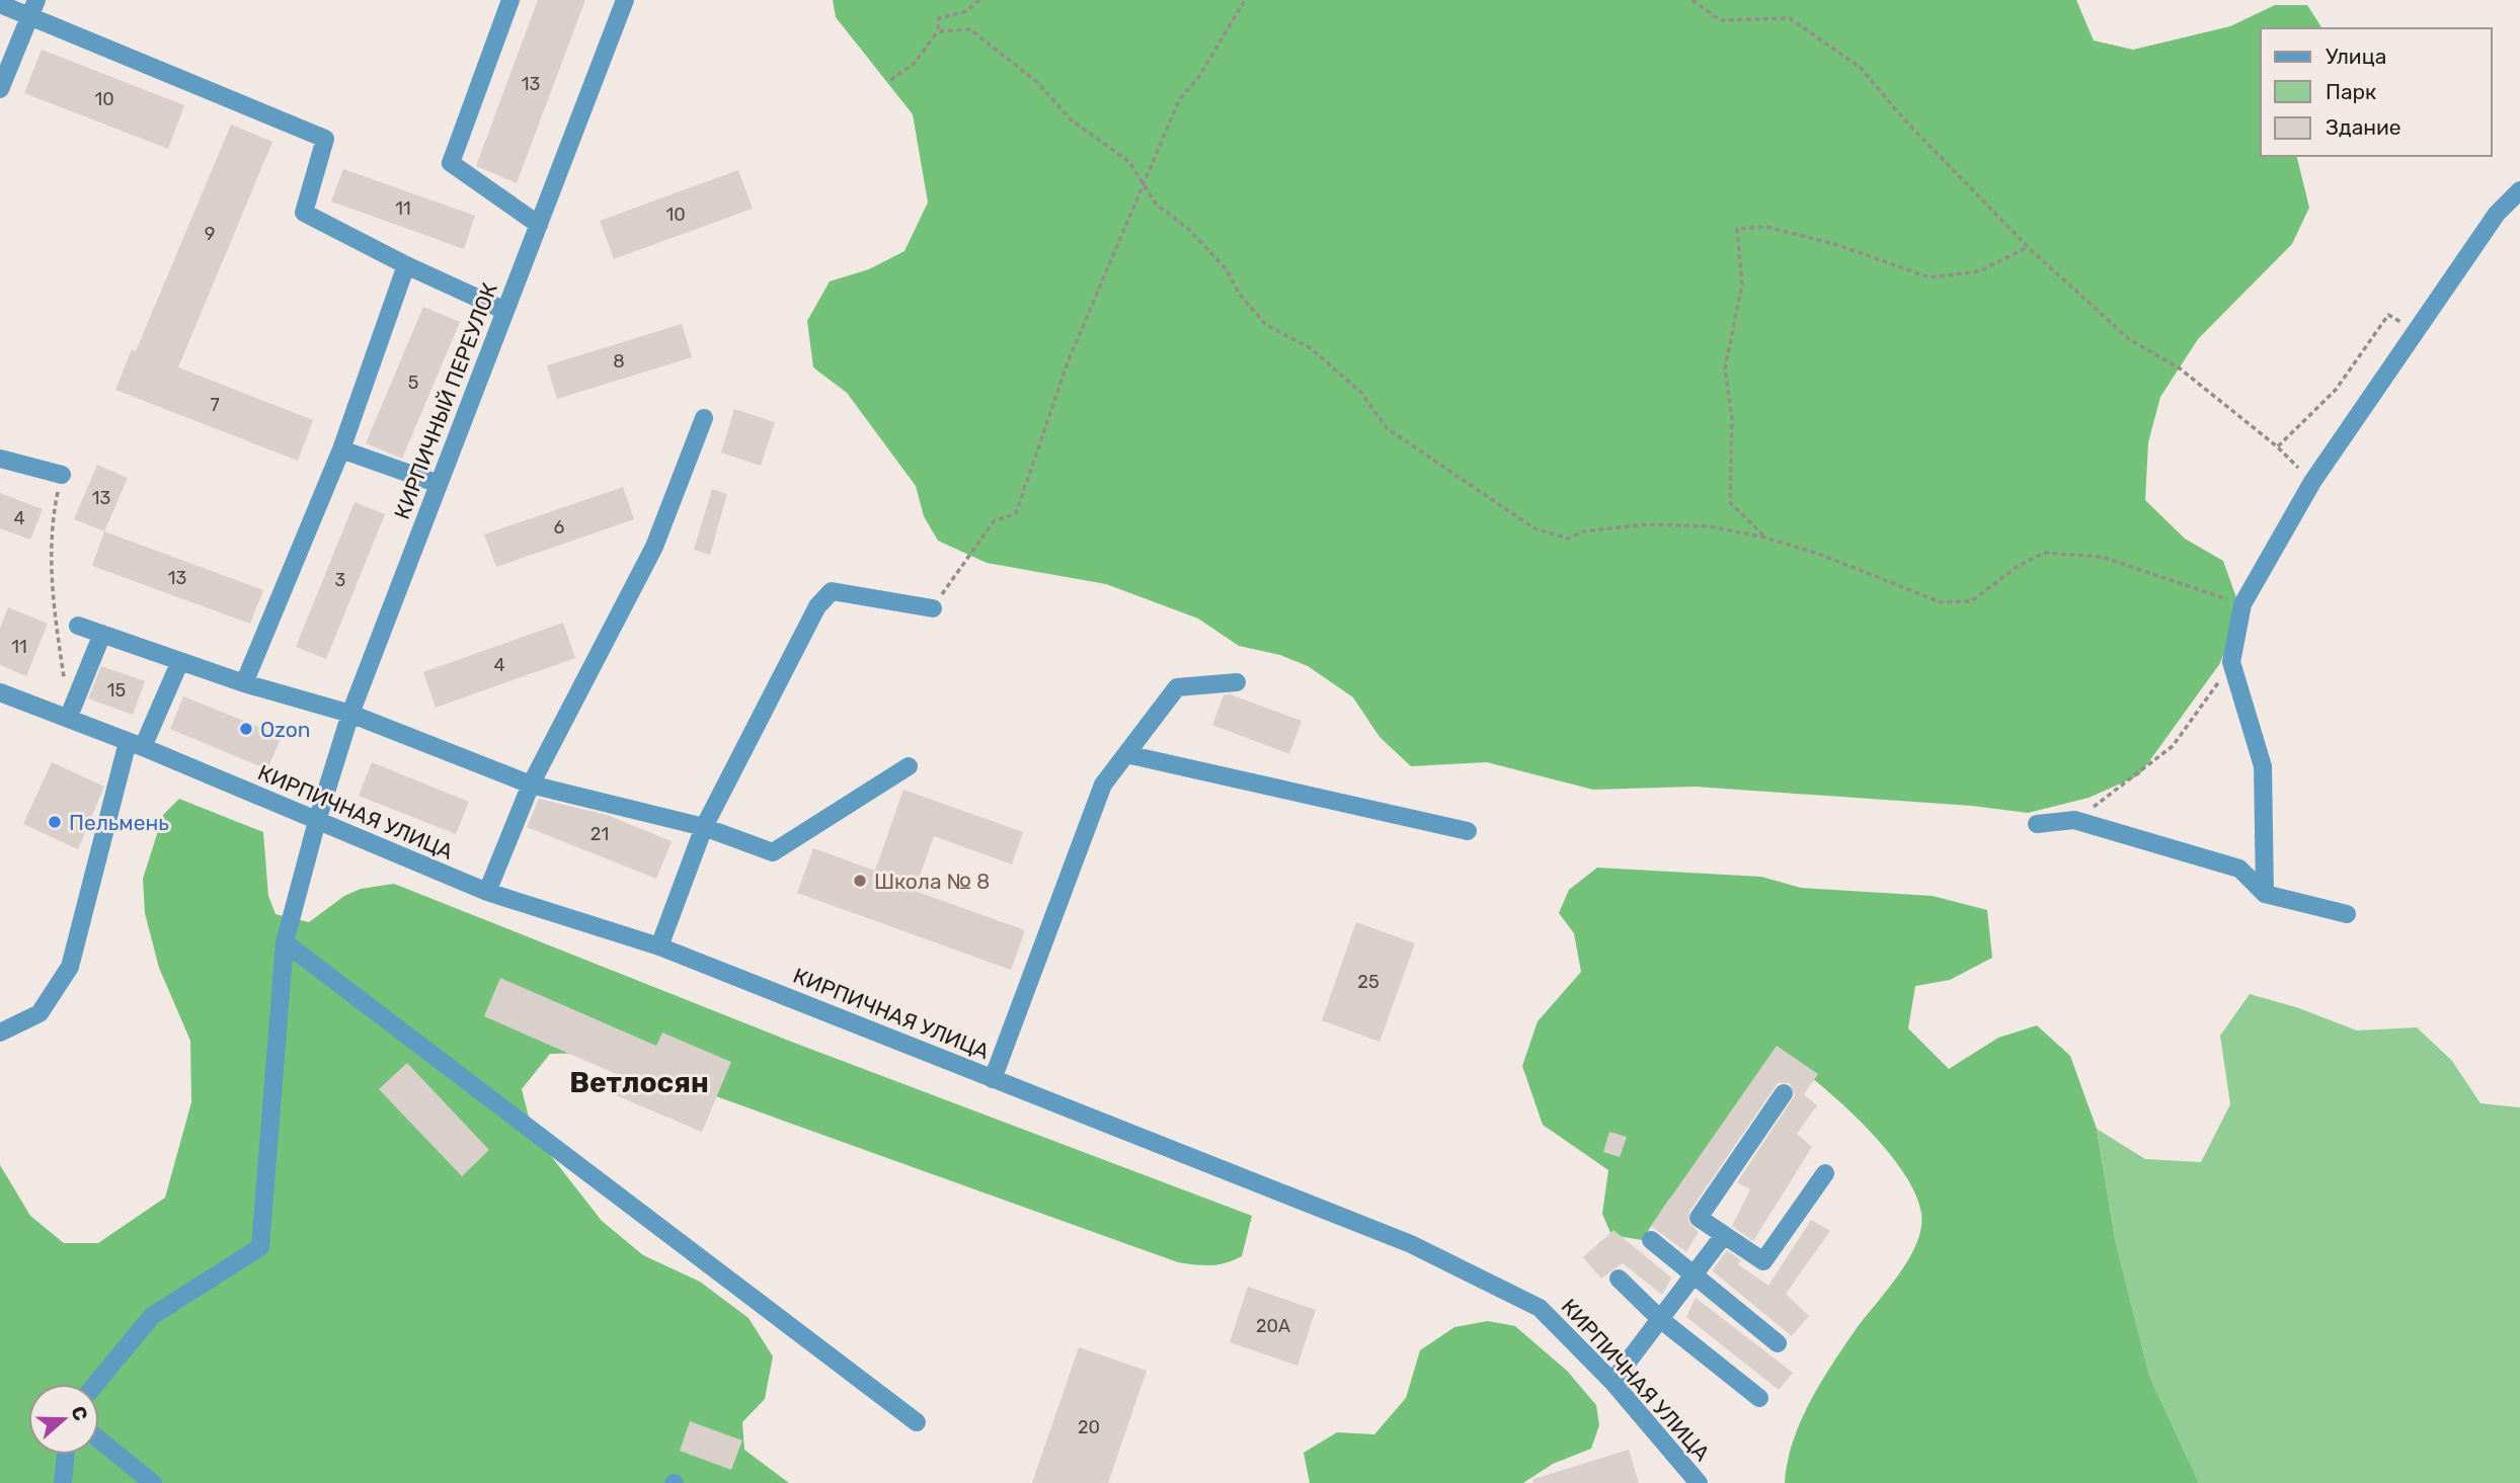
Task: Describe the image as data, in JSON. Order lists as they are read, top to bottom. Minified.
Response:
{"streets":{"street":["КИРПИЧНЫЙ ПЕРЕУЛОК","КИРПИЧНАЯ УЛИЦА"]},"crossings":[["КИРПИЧНЫЙ ПЕРЕУЛОК","КИРПИЧНАЯ УЛИЦА"]],"districts":["Ветлосян"],"places":["Ozon","Пельмень","Школа № 8"],"house_numbers":["13","10","11","10","9","8","5","7","13","4","6","13","3","11","4","15","21","25","20А","20"],"legend":["Улица","Парк","Здание"],"north":"right"}
